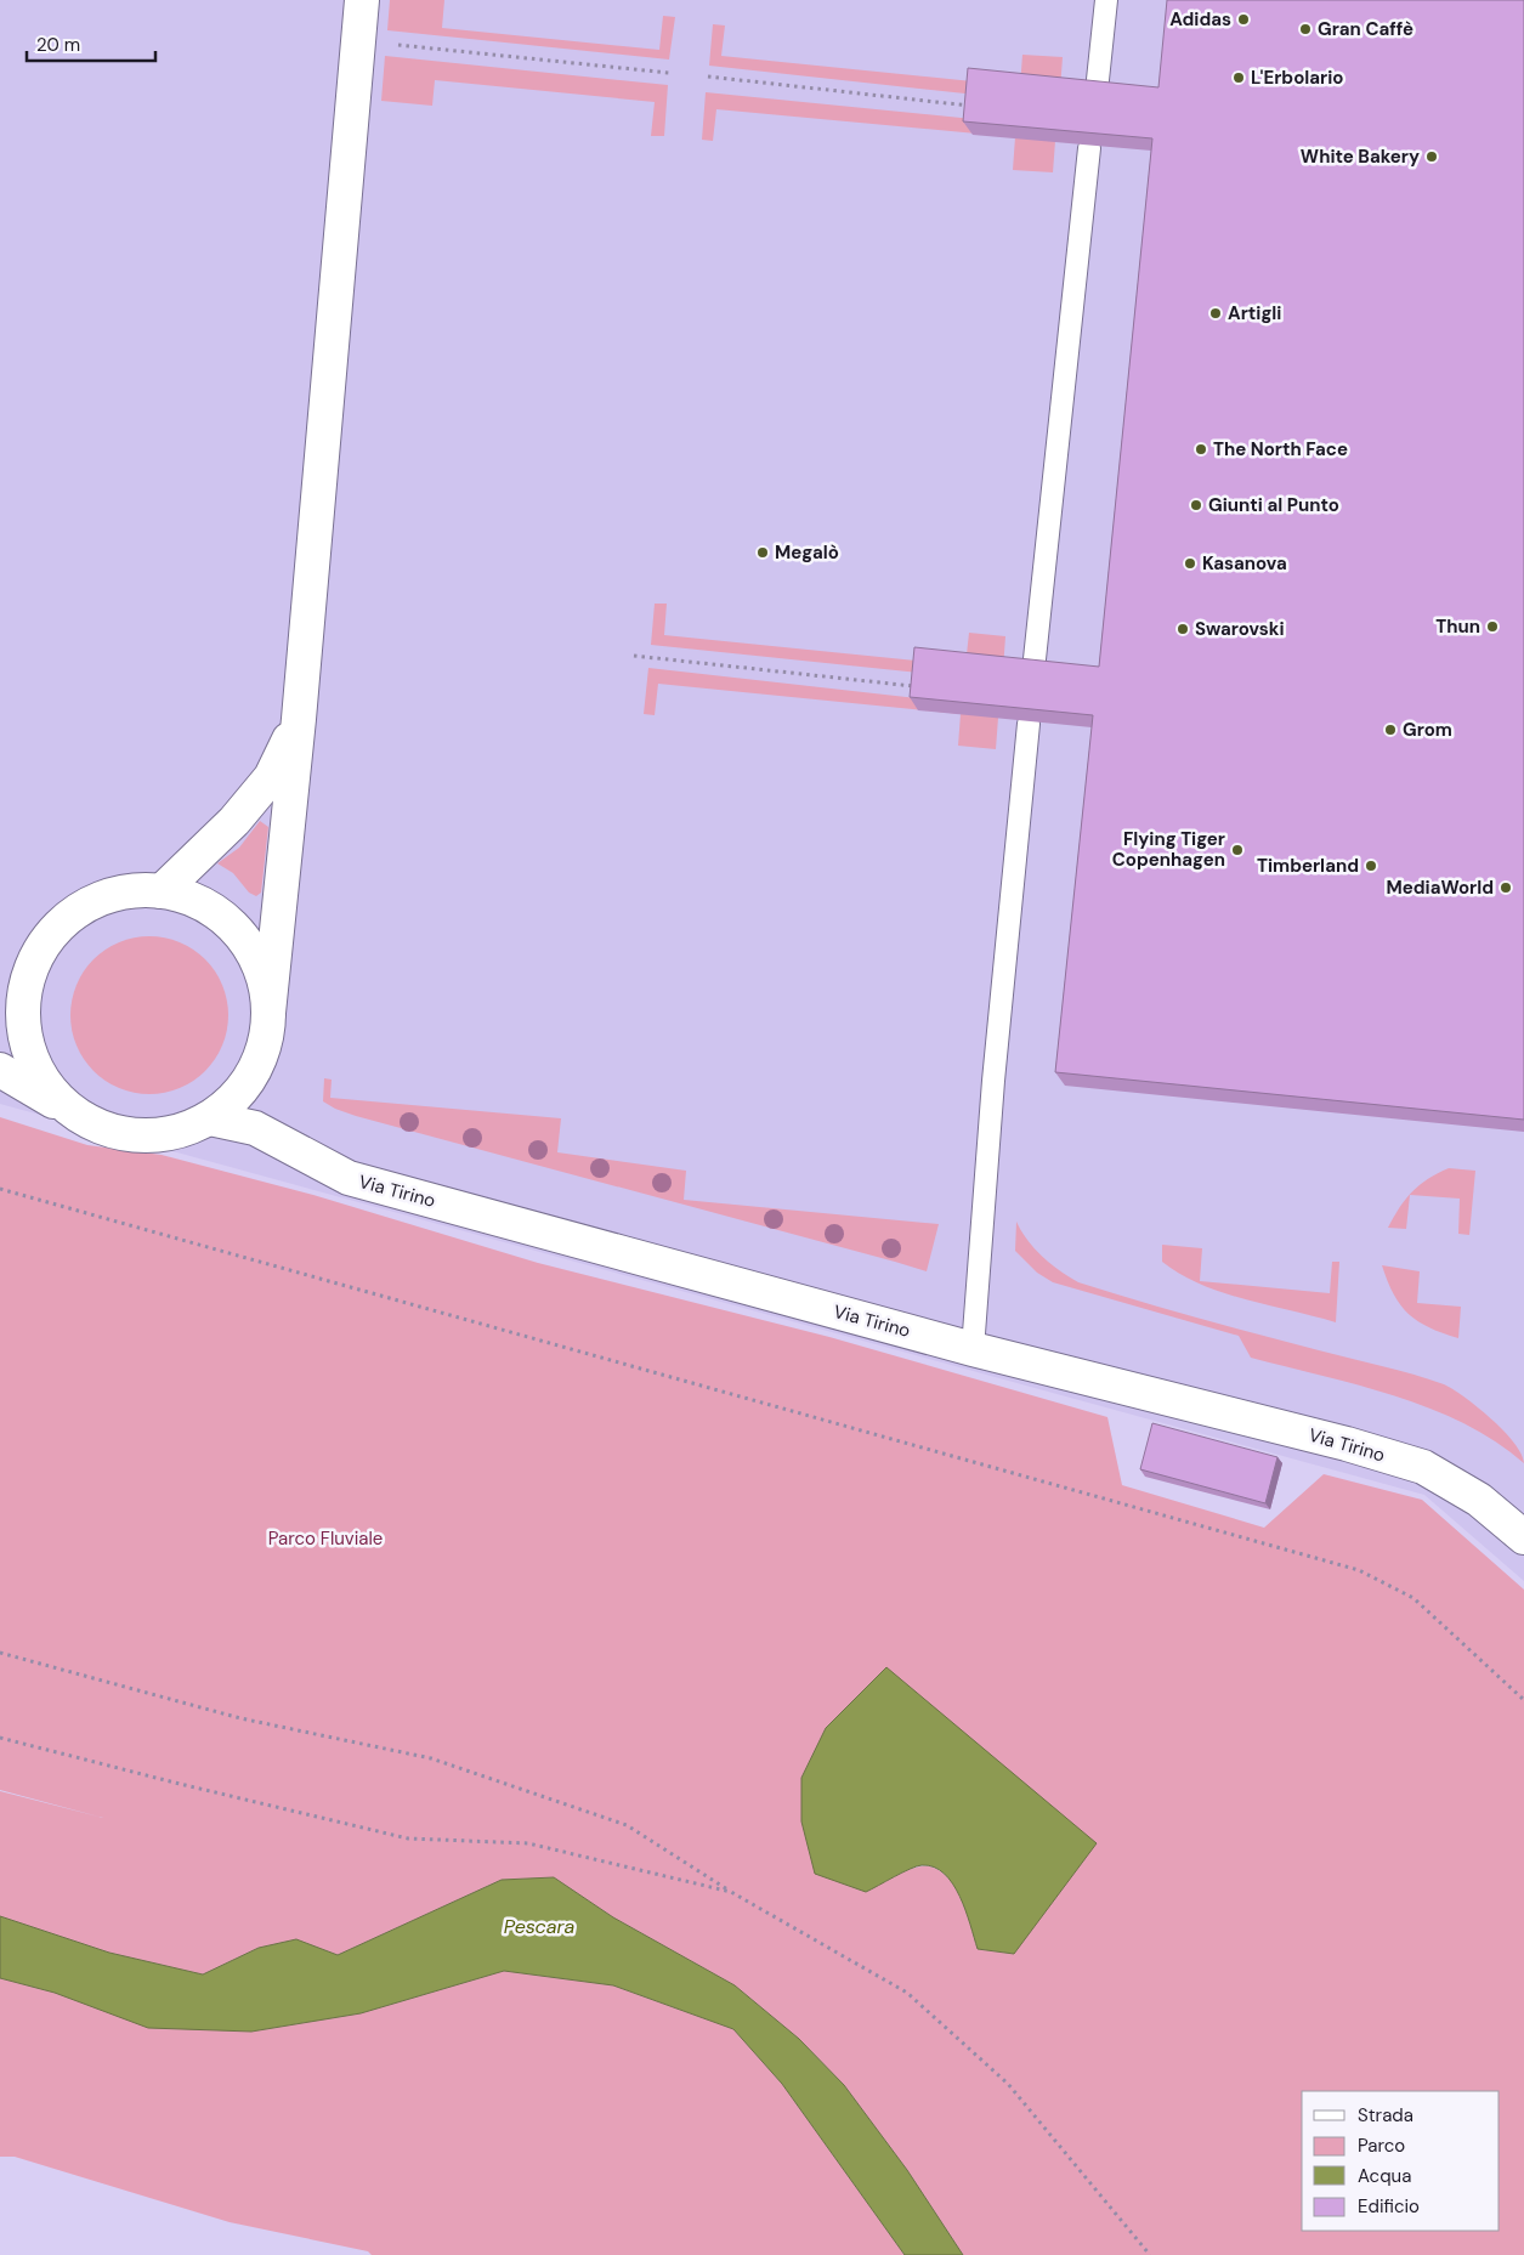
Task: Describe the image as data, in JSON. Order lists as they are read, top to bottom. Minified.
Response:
{"streets":{"street":["Via Tirino"]},"water":["Pescara"],"parks":["Parco Fluviale"],"places":["Adidas","Gran Caffè","L'Erbolario","White Bakery","Artigli","The North Face","Giunti al Punto","Megalò","Kasanova","Thun","Swarovski","Grom","Flying Tiger Copenhagen","Timberland","MediaWorld"],"legend":["Strada","Parco","Acqua","Edificio"],"scale_bar":"20 m"}
